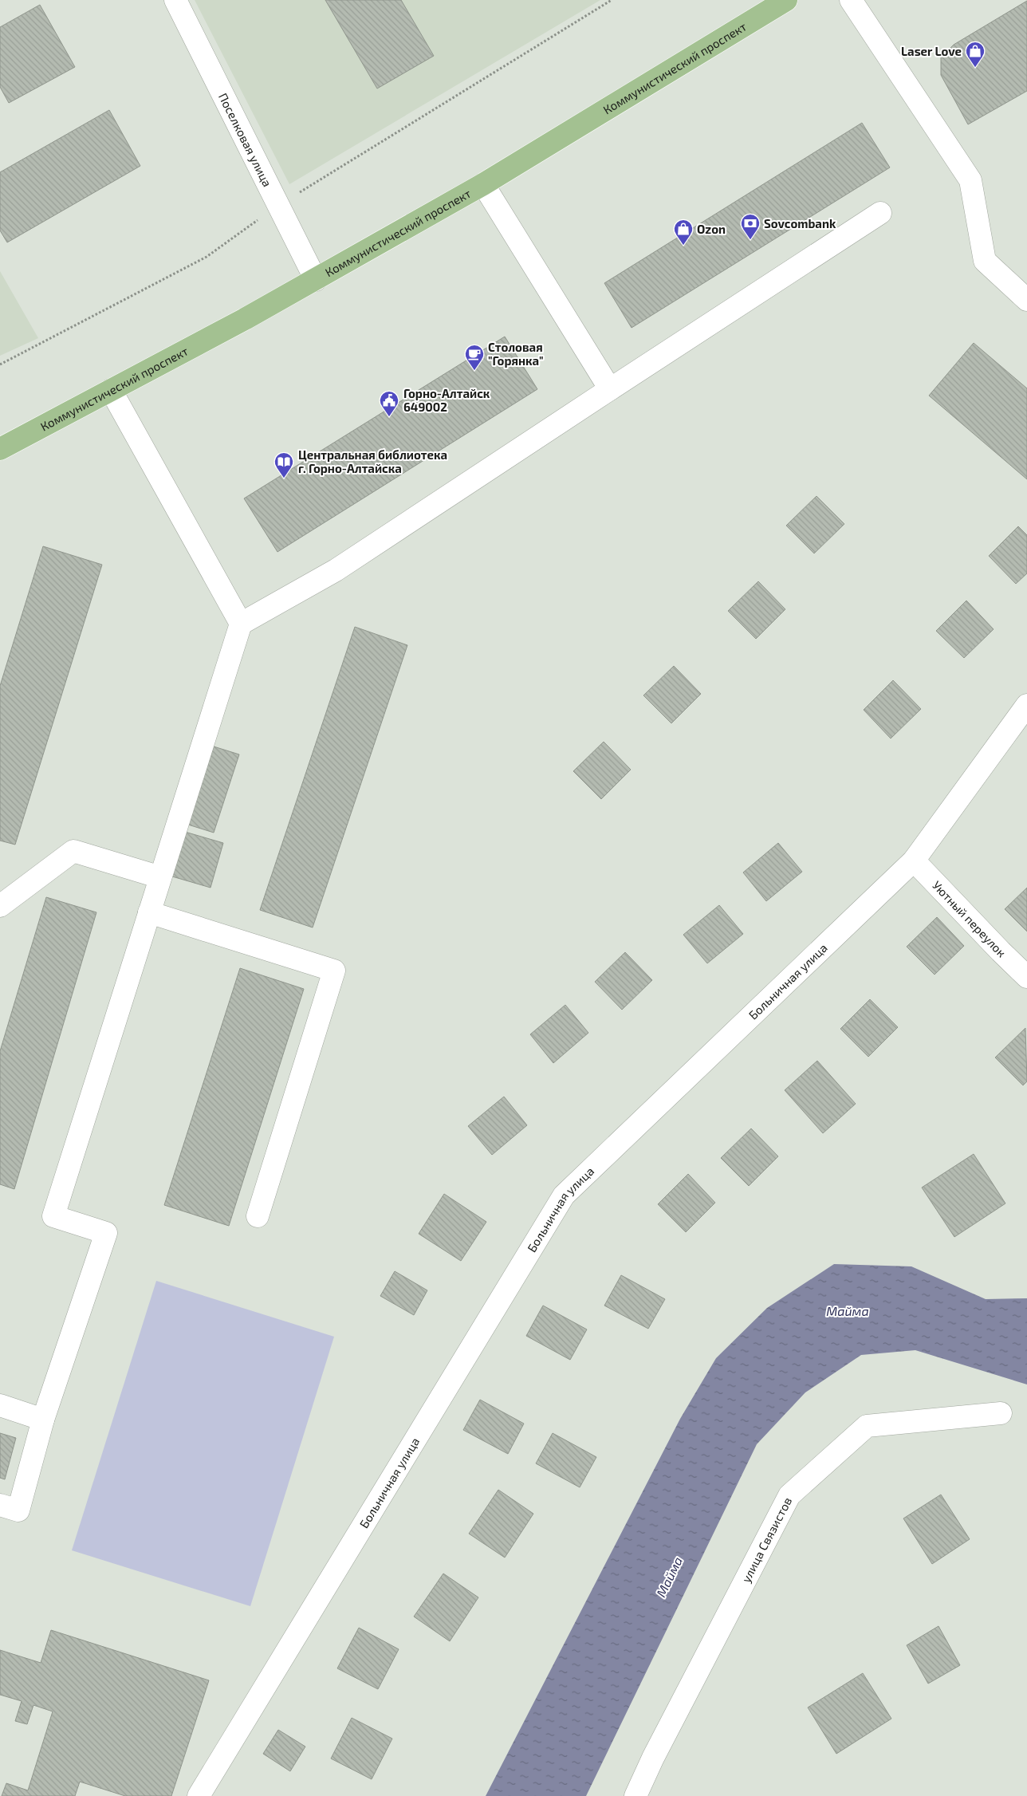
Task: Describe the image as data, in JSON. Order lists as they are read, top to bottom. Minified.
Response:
{"streets":{"main road":["Коммунистический проспект"],"street":["Поселковая улица","Уютный переулок","Больничная улица","улица Связистов"]},"crossings":[["Коммунистический проспект","Поселковая улица"],["Уютный переулок","Больничная улица"]],"water":["Майма"],"places":{"shop":["Laser Love","Ozon"],"bank":["Sovcombank"],"cafe":["Столовая \"Горянка\""],"public building":["Горно-Алтайск 649002"],"library":["Центральная библиотека г. Горно-Алтайска"]}}
